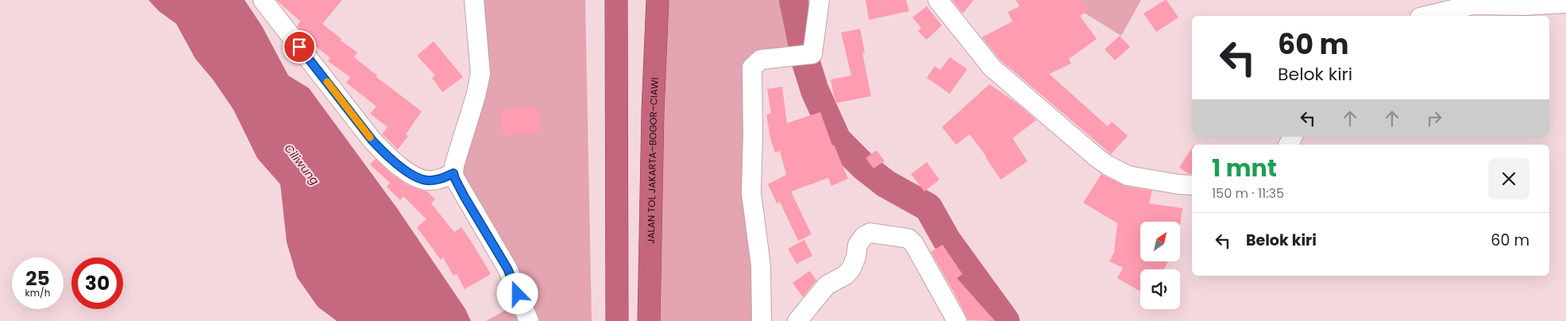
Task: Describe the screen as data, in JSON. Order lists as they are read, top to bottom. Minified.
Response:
{"streets":{"highway":["JALAN TOL JAKARTA–BOGOR–CIAWI"]},"water":["Ciliwung"],"north":"top right","page":{"turn":["60 m","Belok kiri"],"heading":["1 mnt","150 m · 11:35"],"list":[{"name":"Belok kiri","value":"60 m"}],"speed":"25 km/h","limit":"30"}}
